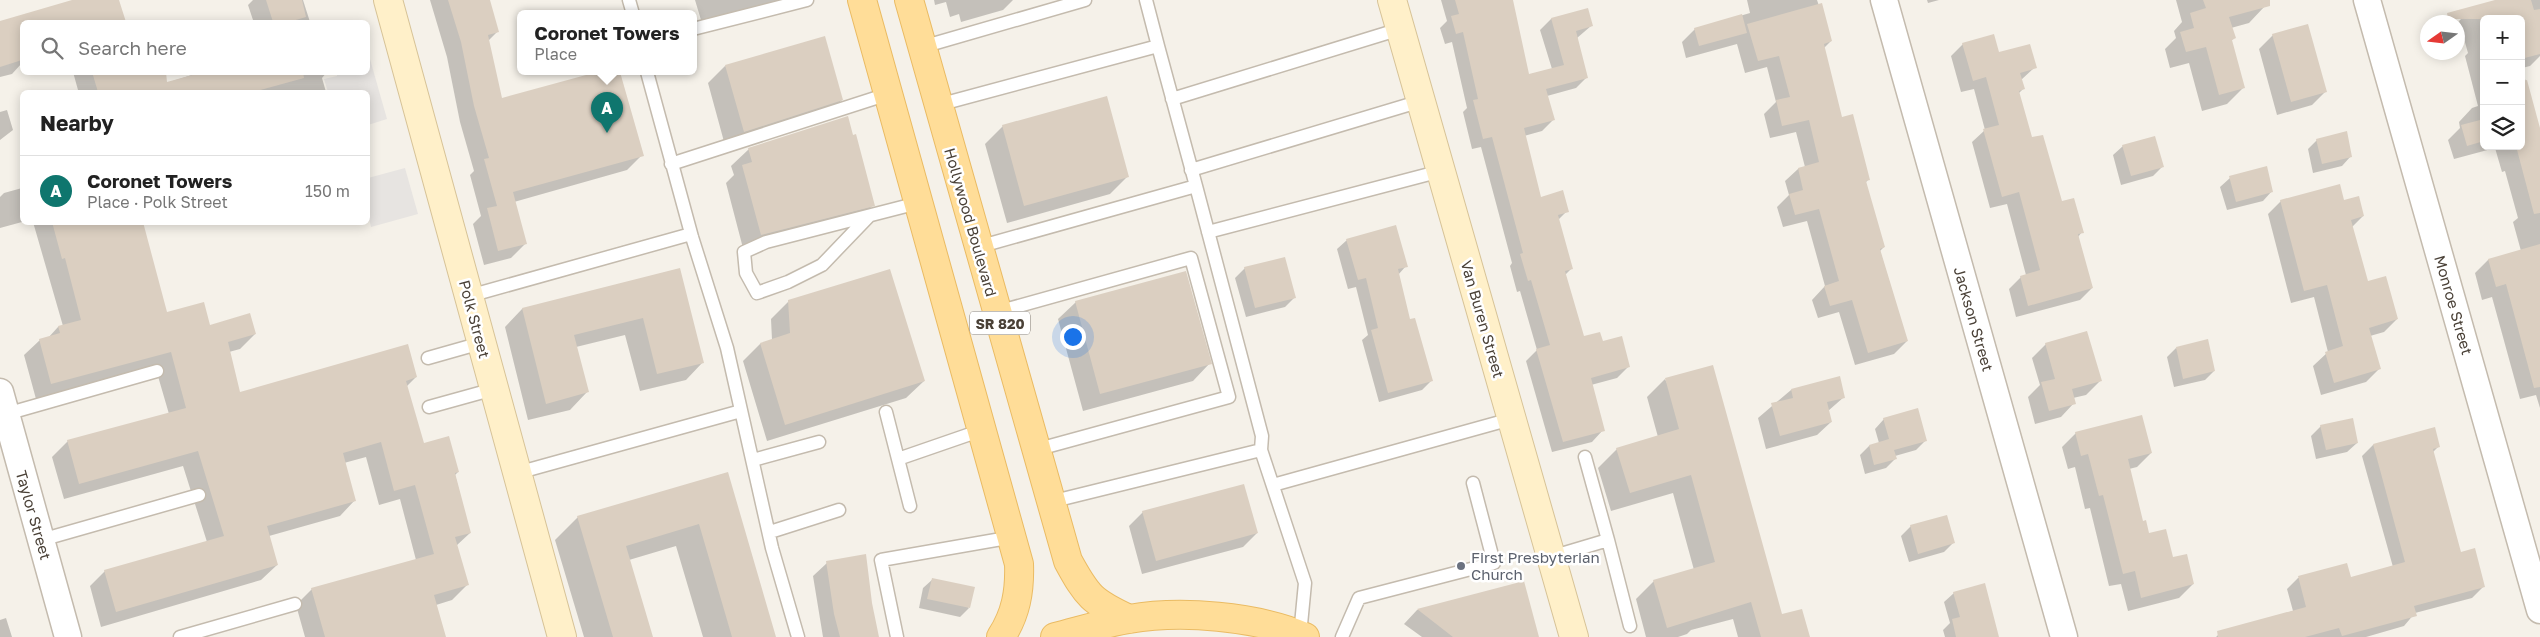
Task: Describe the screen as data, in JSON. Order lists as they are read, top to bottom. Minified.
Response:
{"streets":{"main road":["Hollywood Boulevard","Polk Street","Van Buren Street","SR 820"],"street":["Monroe Street","Jackson Street","Taylor Street"]},"crossings":[["Hollywood Boulevard","SR 820"]],"places":["First Presbyterian Church"],"north":"left","page":{"popup":["Coronet Towers","Place"],"map_buttons":["+","−"],"search":"Search here","heading":"Nearby","pins":"A","list":[{"mark":"A","name":"Coronet Towers","note":"Place · Polk Street","value":"150 m"}]}}
